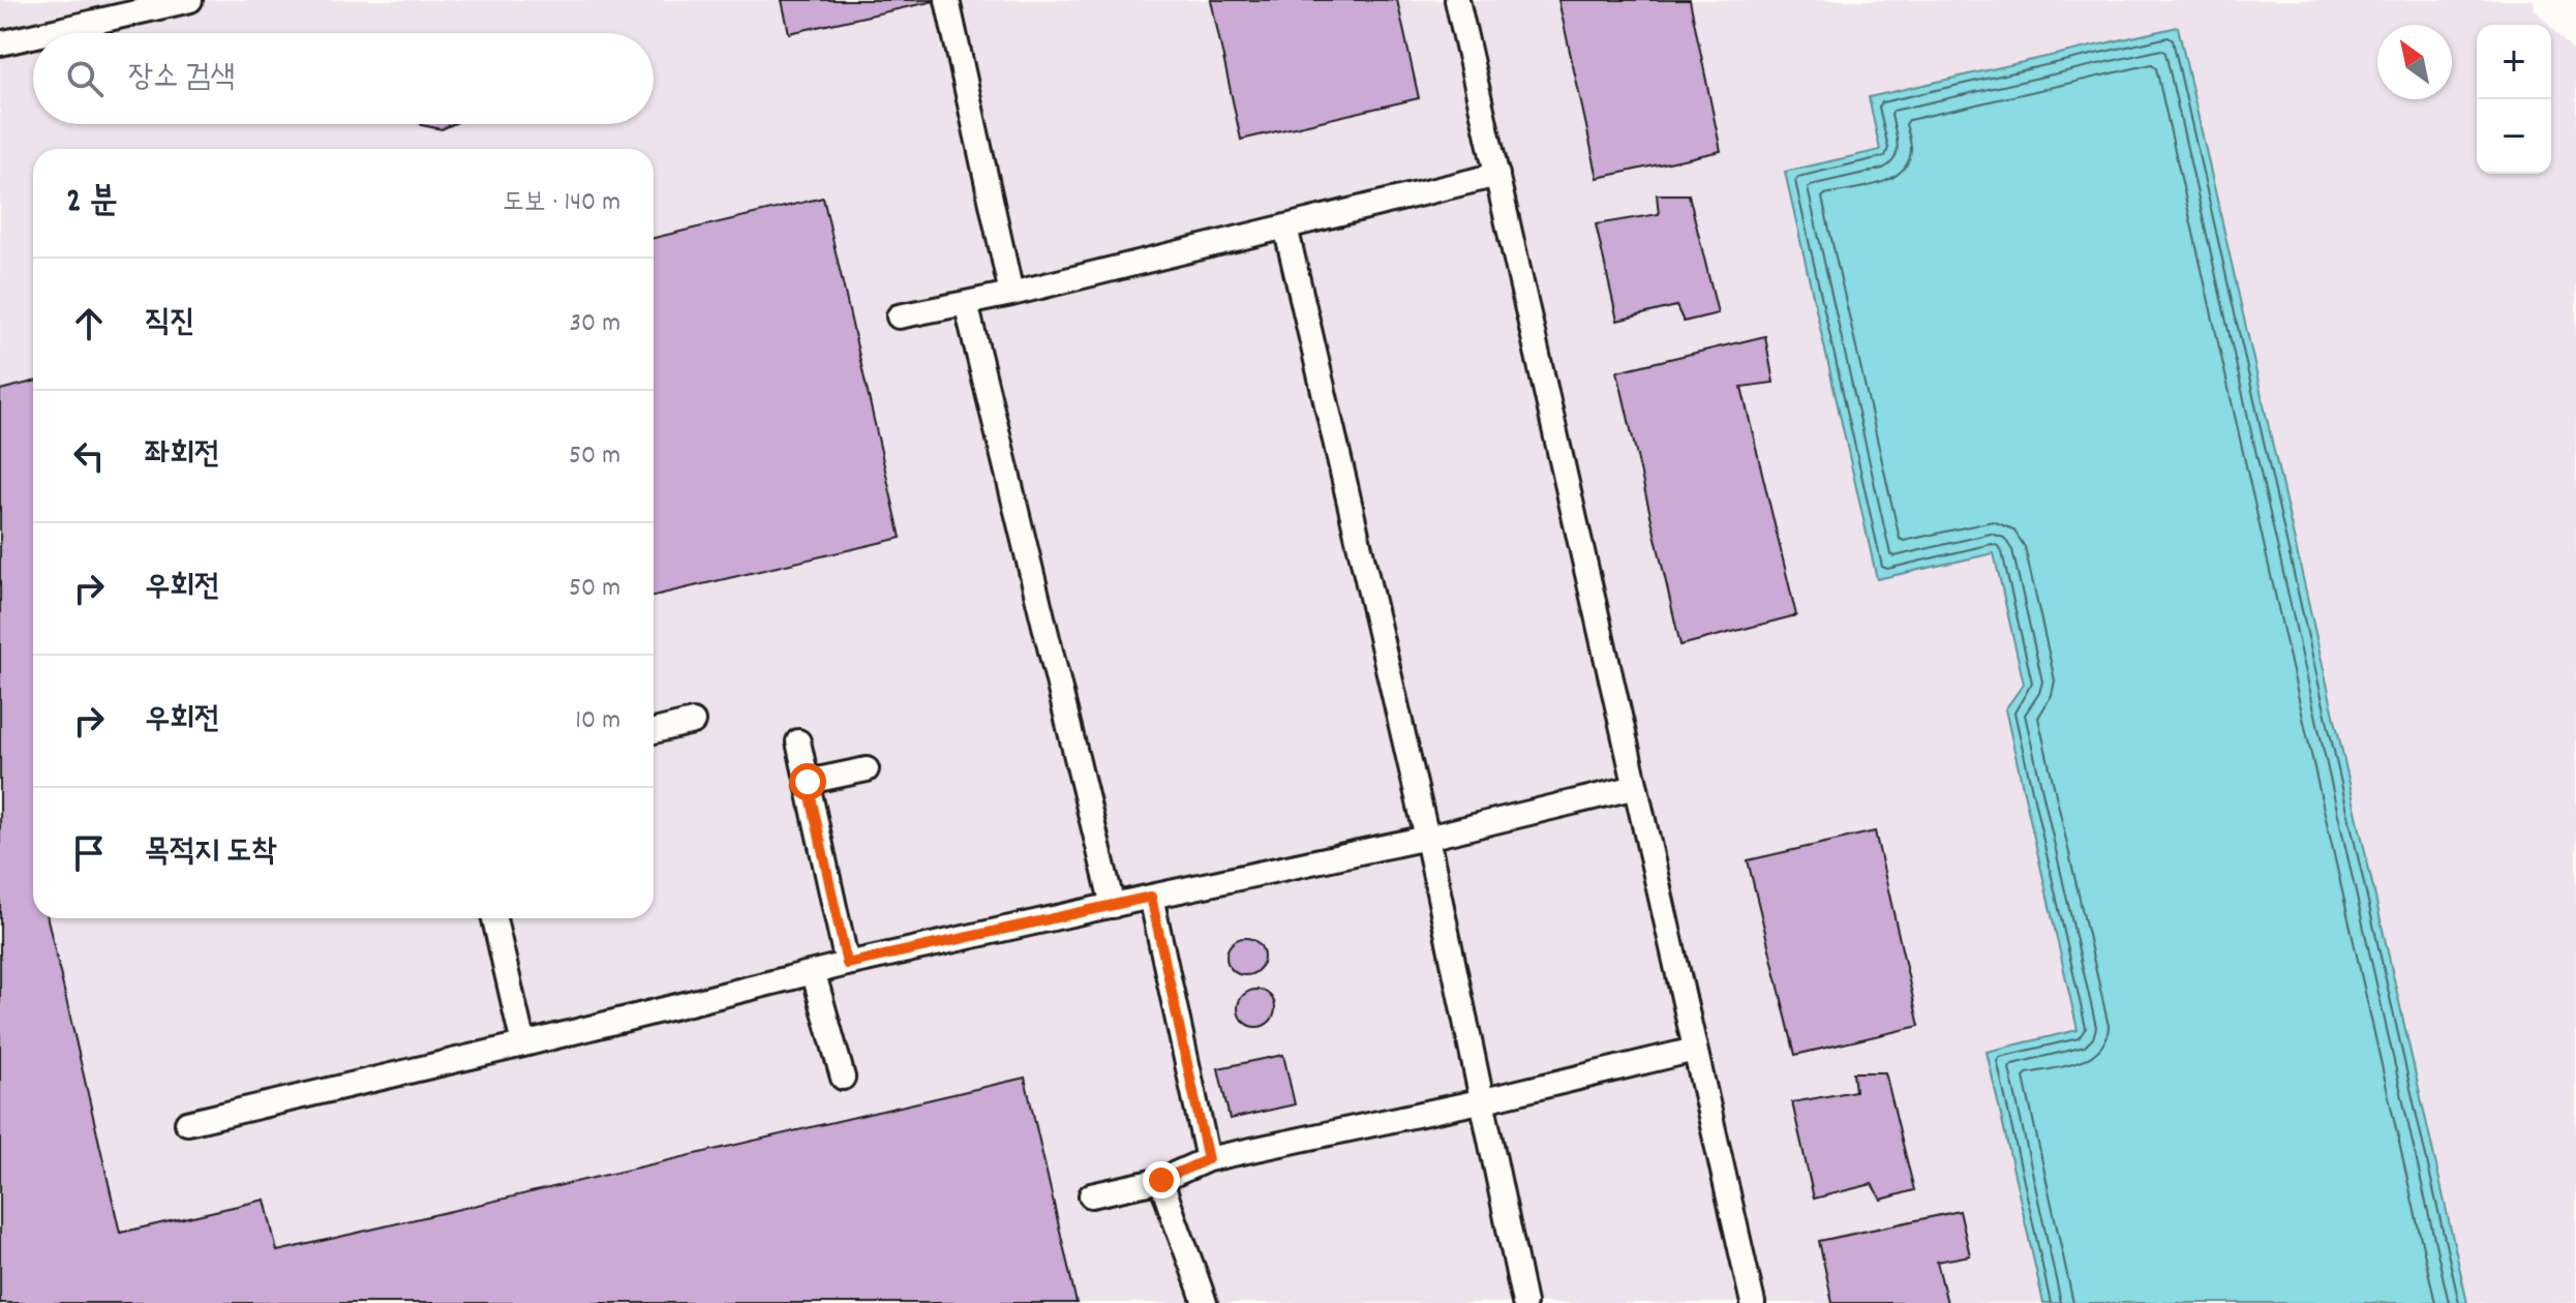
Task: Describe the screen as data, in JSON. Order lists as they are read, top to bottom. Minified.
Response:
{"north":"top left","page":{"map_buttons":["+","−"],"search":"장소 검색","heading":["2 분","도보 · 140 m"],"list":[["직진","30 m"],["좌회전","50 m"],["우회전","50 m"],["우회전","10 m"],"목적지 도착"]}}
